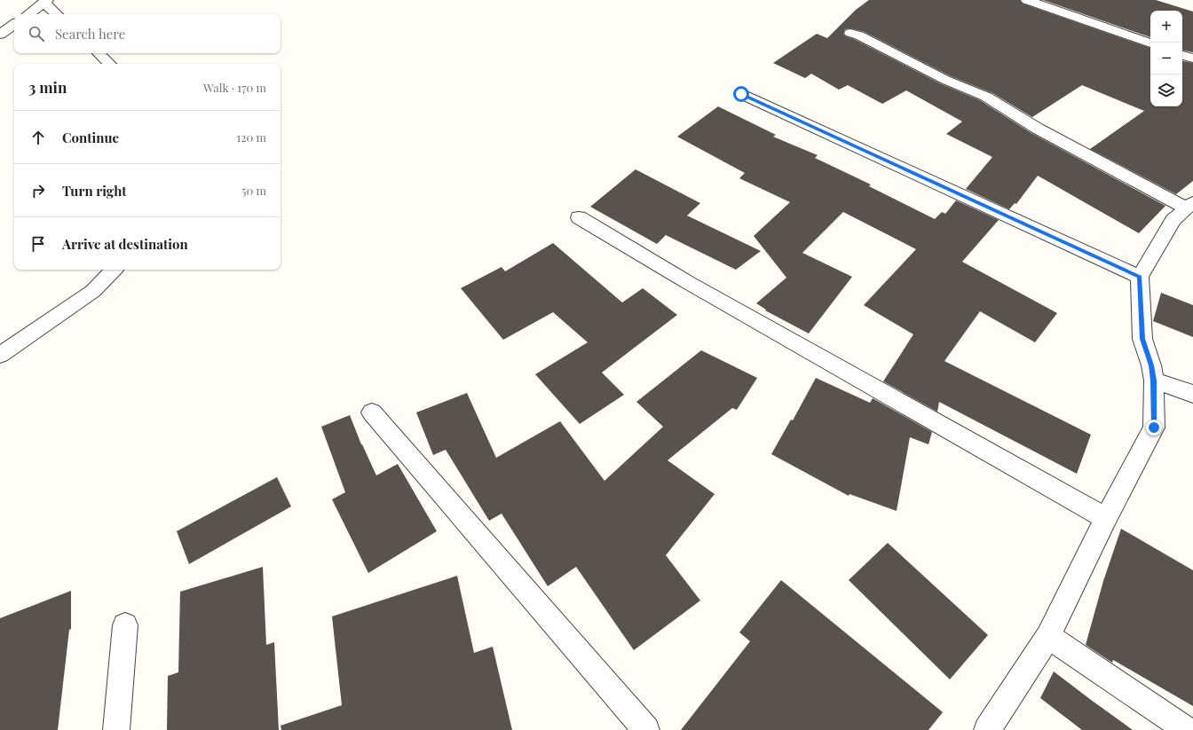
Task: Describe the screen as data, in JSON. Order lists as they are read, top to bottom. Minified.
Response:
{"page":{"map_buttons":["+","−"],"search":"Search here","heading":["3 min","Walk · 170 m"],"list":[["Continue","120 m"],["Turn right","50 m"],"Arrive at destination"]}}
